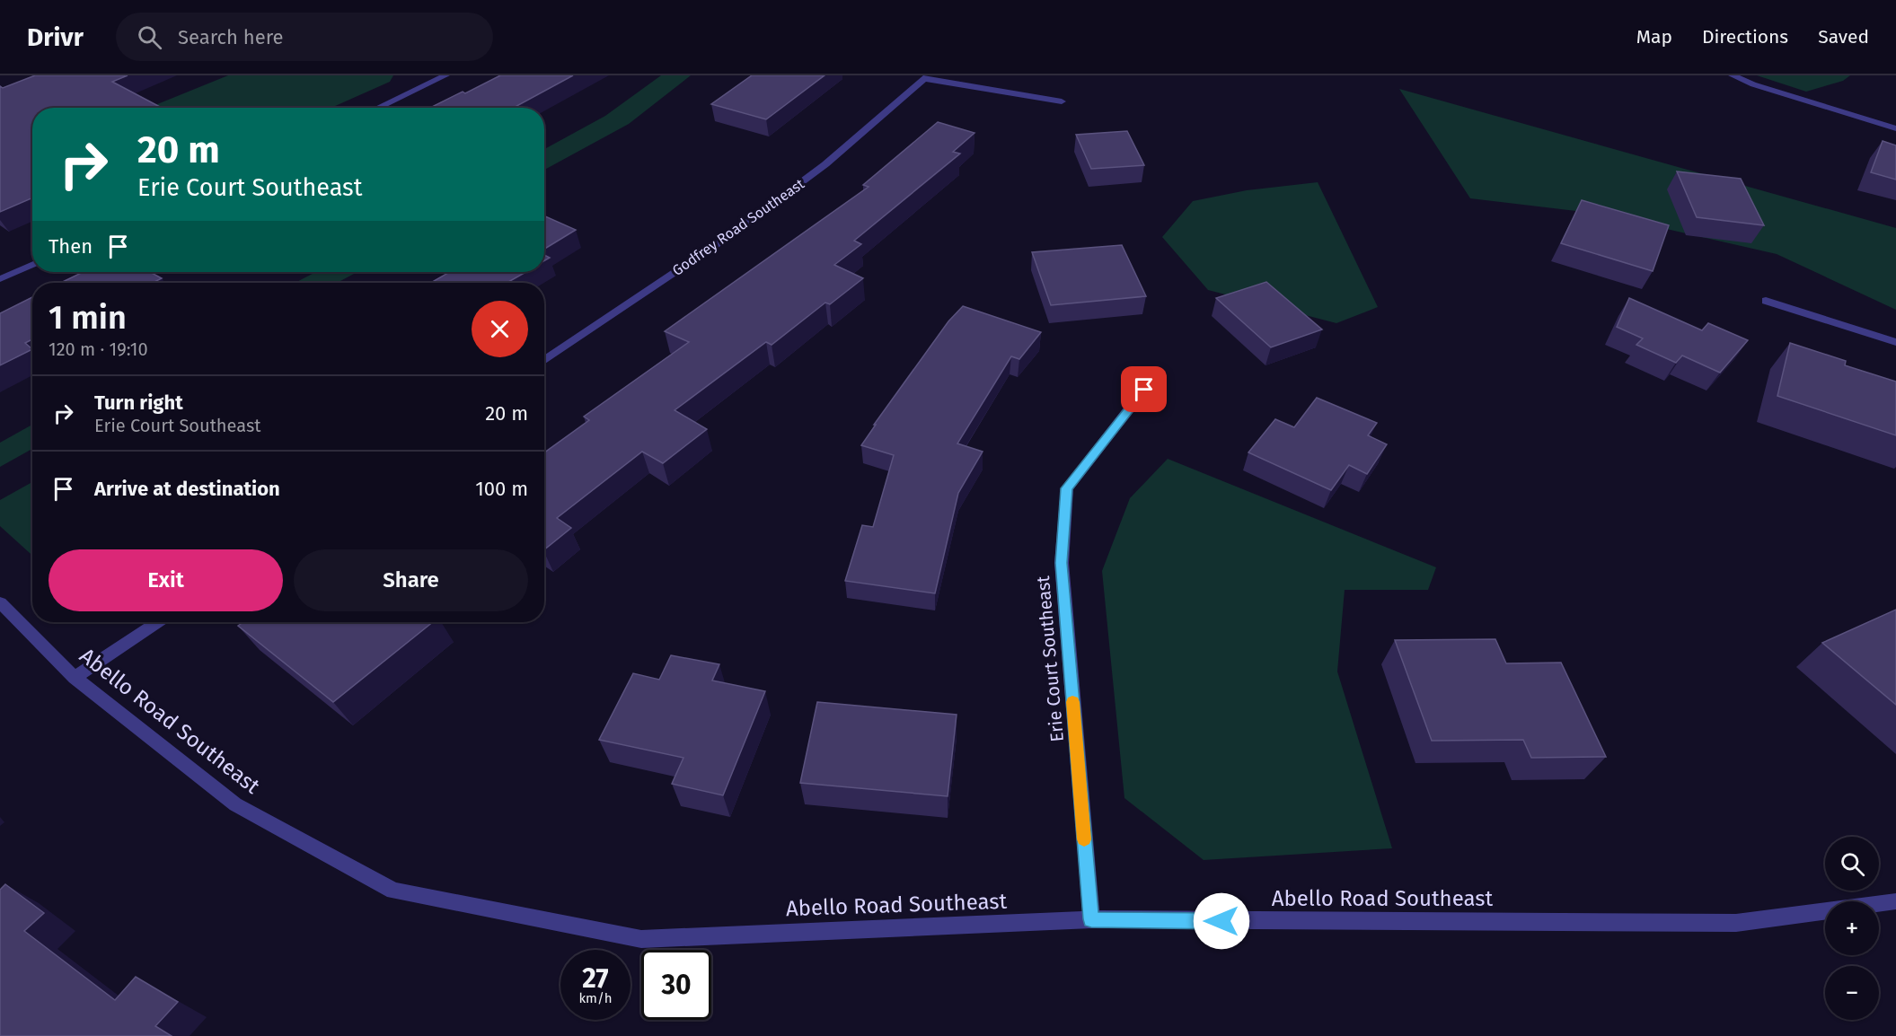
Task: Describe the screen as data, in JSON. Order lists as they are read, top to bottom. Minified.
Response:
{"streets":{"street":["Godfrey Road Southeast","Erie Court Southeast","Abello Road Southeast"]},"crossings":[["Erie Court Southeast","Abello Road Southeast"]],"page":{"header":"Drivr","search":"Search here","nav":["Map","Directions","Saved"],"turn":["20 m","Erie Court Southeast"],"then":"Then","heading":["1 min","120 m · 19:10"],"list":[{"name":"Turn right","note":"Erie Court Southeast","value":"20 m"},{"name":"Arrive at destination","value":"100 m"}],"buttons":["Exit","Share"],"map_buttons":["+","−"],"speed":"27 km/h","limit":"30"}}
